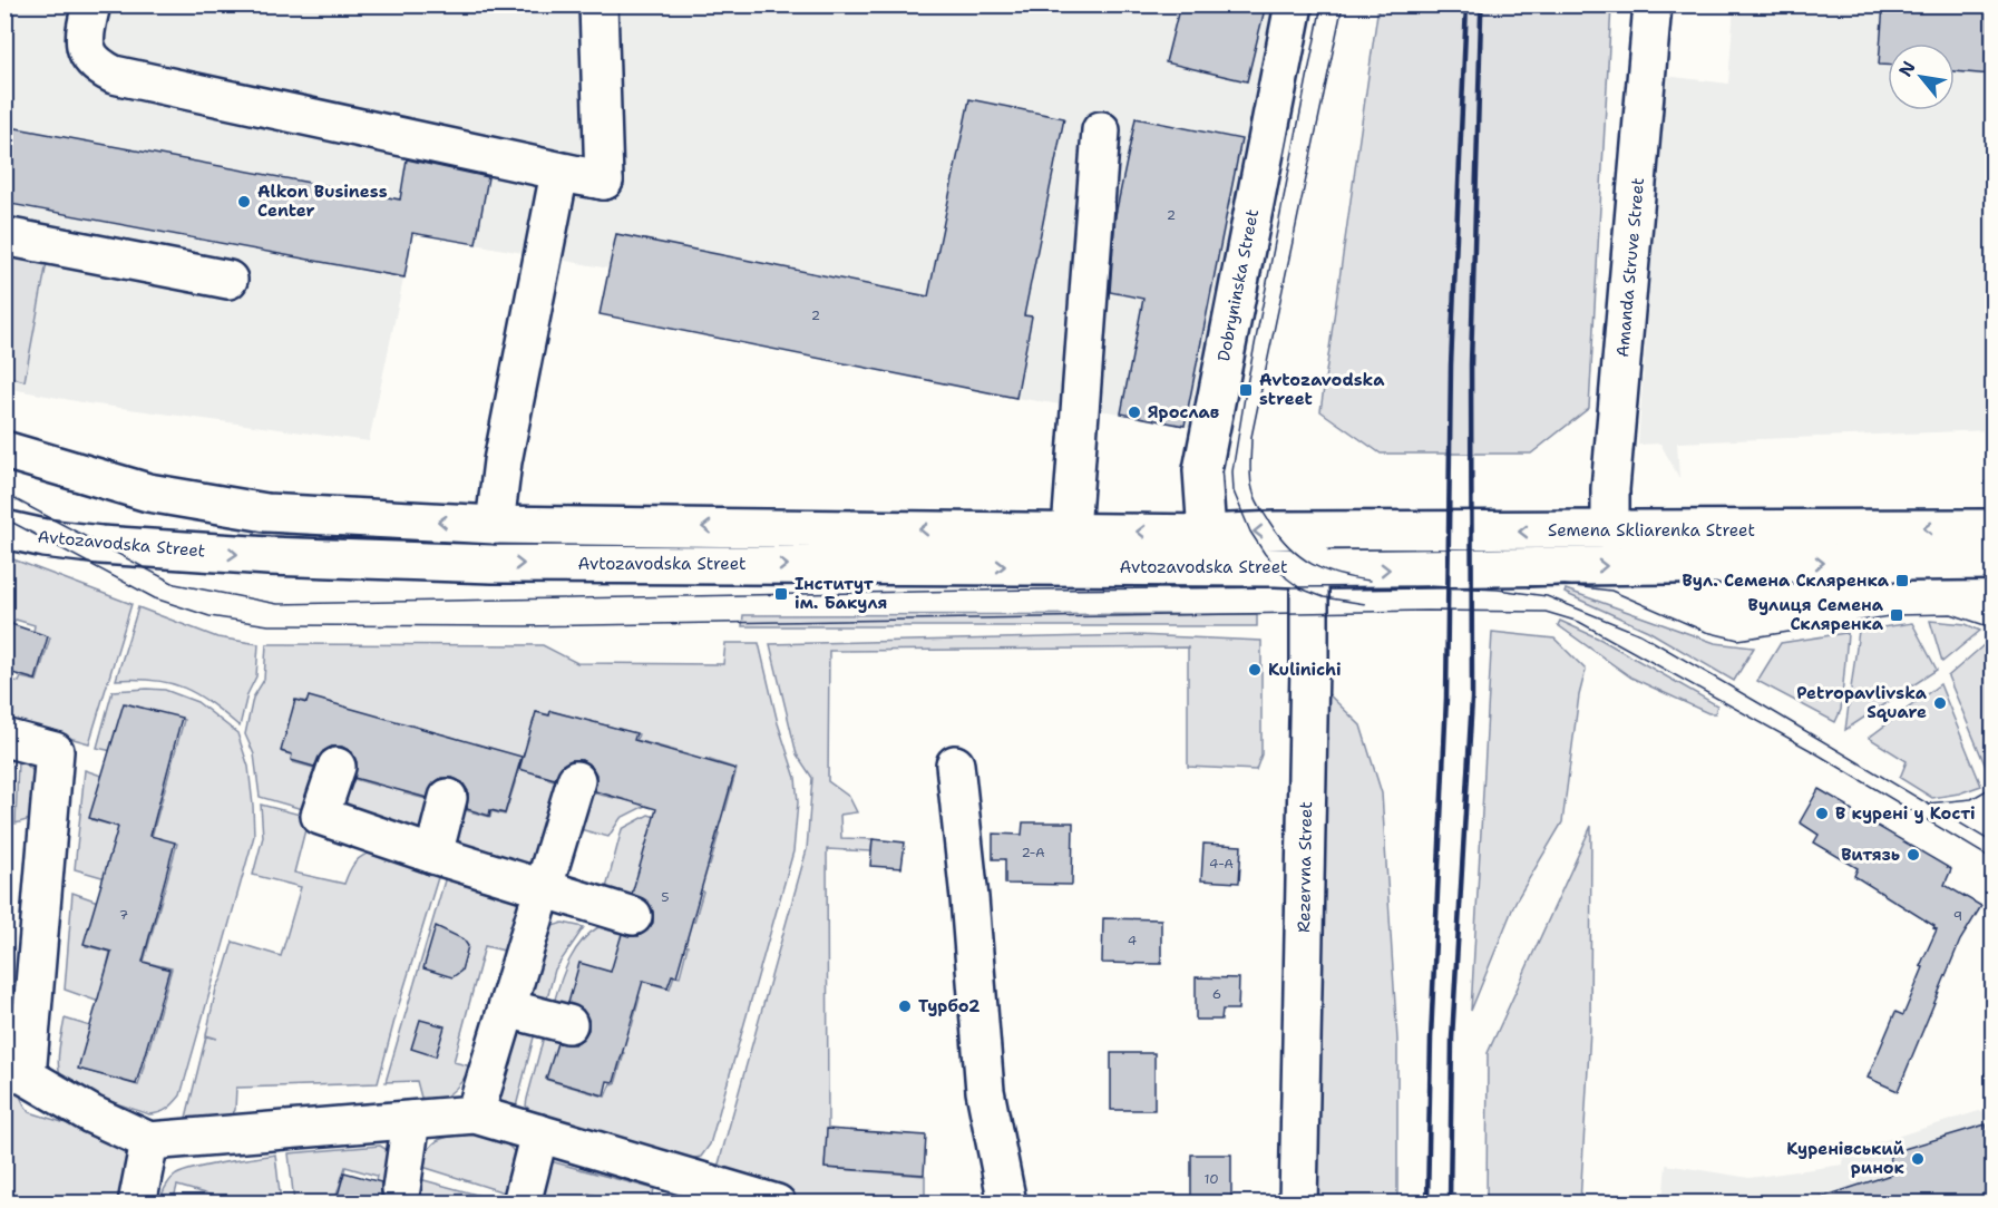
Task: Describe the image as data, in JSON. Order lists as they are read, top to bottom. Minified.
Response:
{"streets":{"main road":["Amanda Struve Street","Dobryninska Street","Semena Skliarenka Street","Avtozavodska Street","Rezervna Street"]},"crossings":[["Amanda Struve Street","Semena Skliarenka Street"],["Dobryninska Street","Avtozavodska Street"],["Semena Skliarenka Street","Avtozavodska Street"],["Semena Skliarenka Street","Rezervna Street"],["Avtozavodska Street","Rezervna Street"]],"places":{"other":["Alkon Business Center","Ярослав","Kulinichi","Petropavlivska Square","В курені у Кості","Витязь","Турбо2","Куренівський ринок"],"transit":["Avtozavodska street","Вул. Семена Скляренка","Інститут ім. Бакуля","Вулиця Семена Скляренка"]},"house_numbers":["2","2","2-А","4-А","5","7","9","4","6","10"],"north":"top left"}
